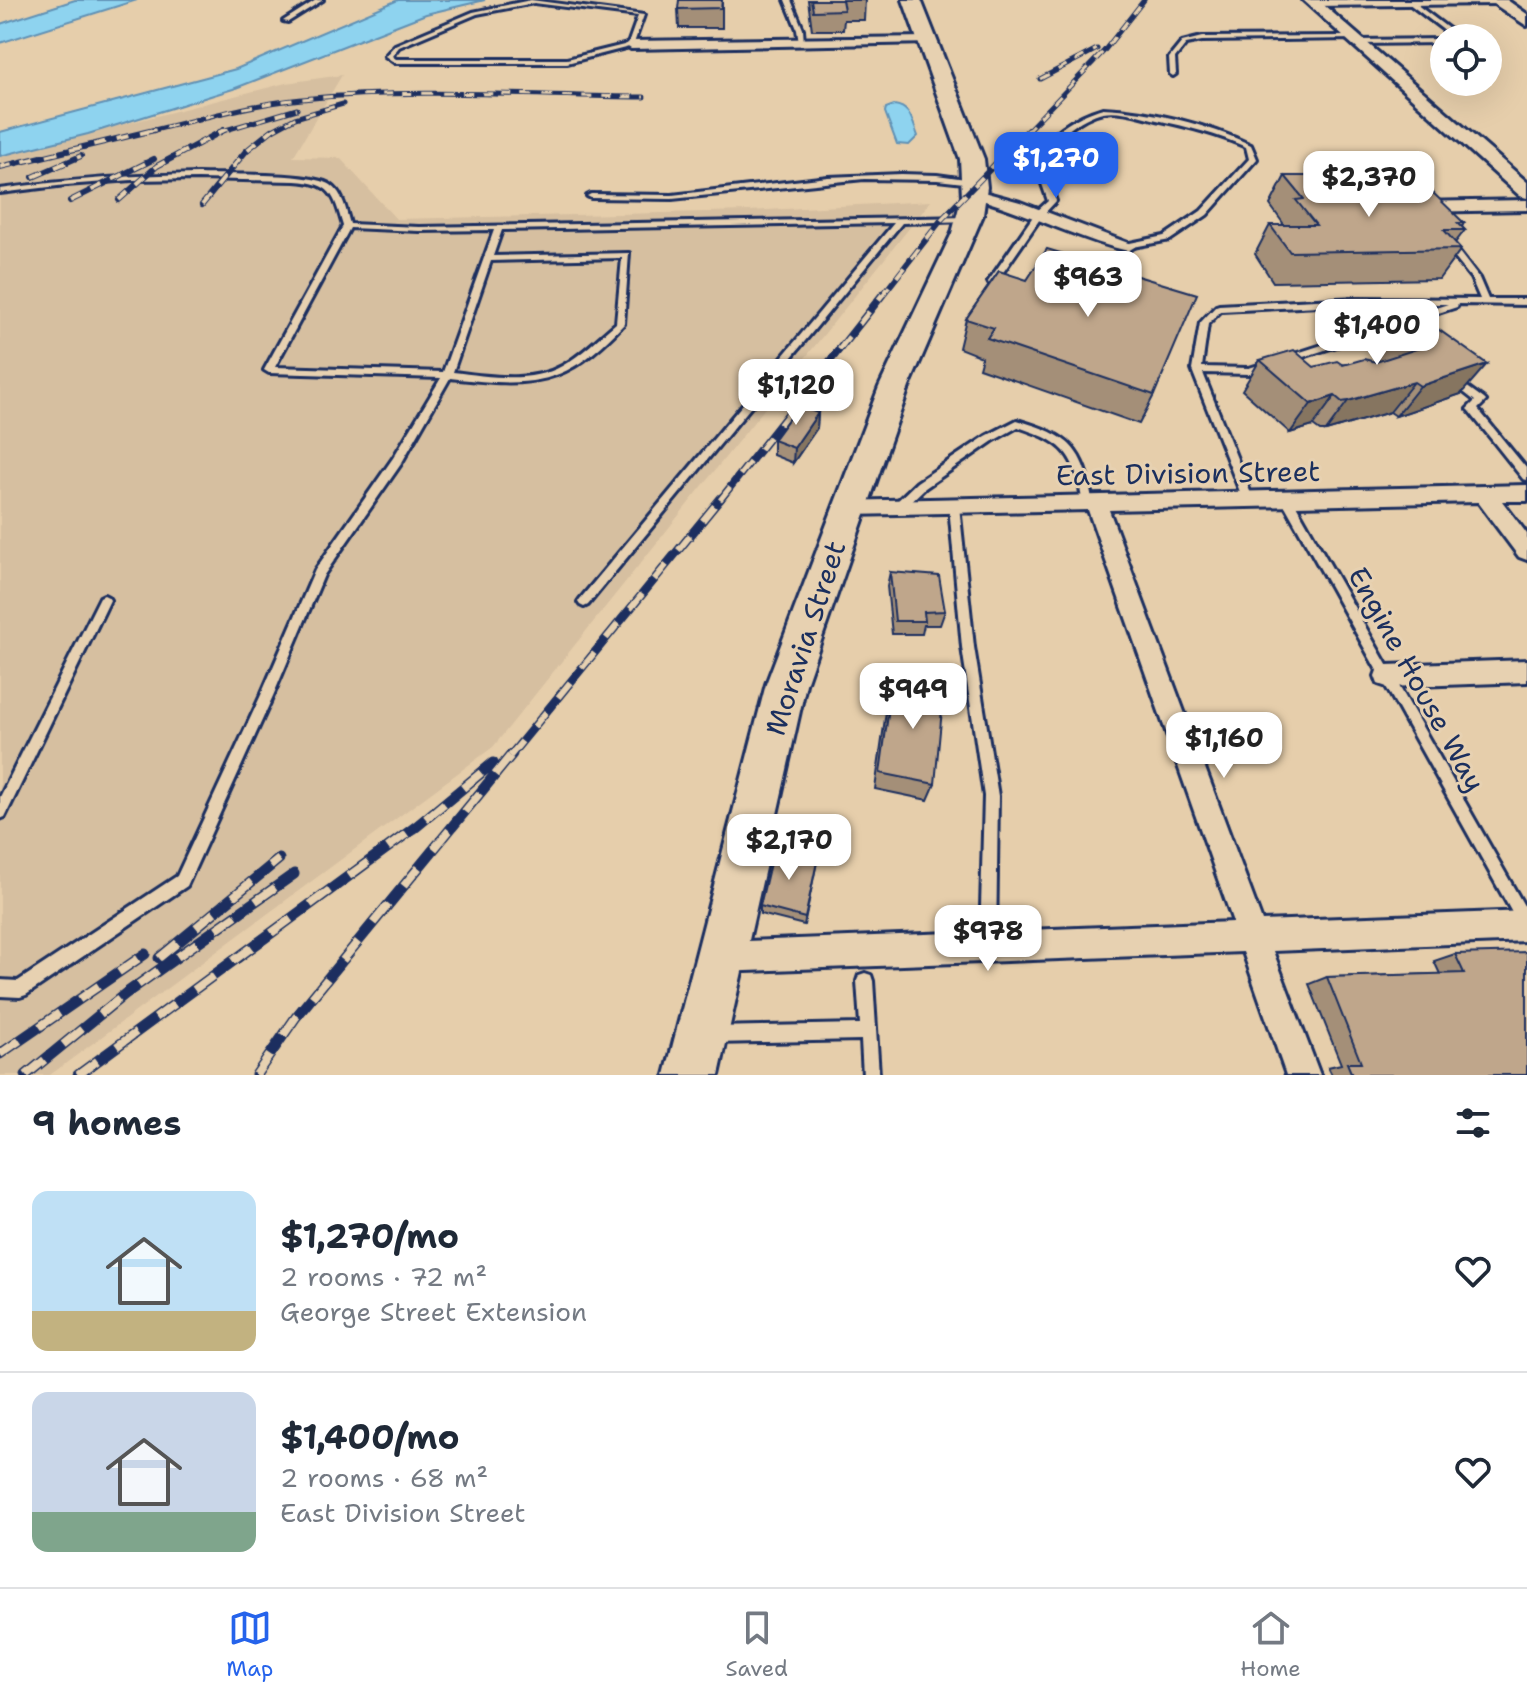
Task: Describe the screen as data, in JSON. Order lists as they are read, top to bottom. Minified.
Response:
{"streets":{"main road":["Moravia Street"],"street":["East Division Street"],"lane":["Engine House Way"]},"crossings":[["East Division Street","Moravia Street"],["East Division Street","Engine House Way"]],"page":{"price":["$1,270","$2,370","$963","$1,400","$1,120","$949","$1,160","$2,170","$978"],"heading":"9 homes","list":[{"name":"$1,270/mo","note":"2 rooms · 72 m² · George Street Extension"},{"name":"$1,400/mo","note":"2 rooms · 68 m² · East Division Street"}],"tabs":["Map","Saved","Home"]}}
